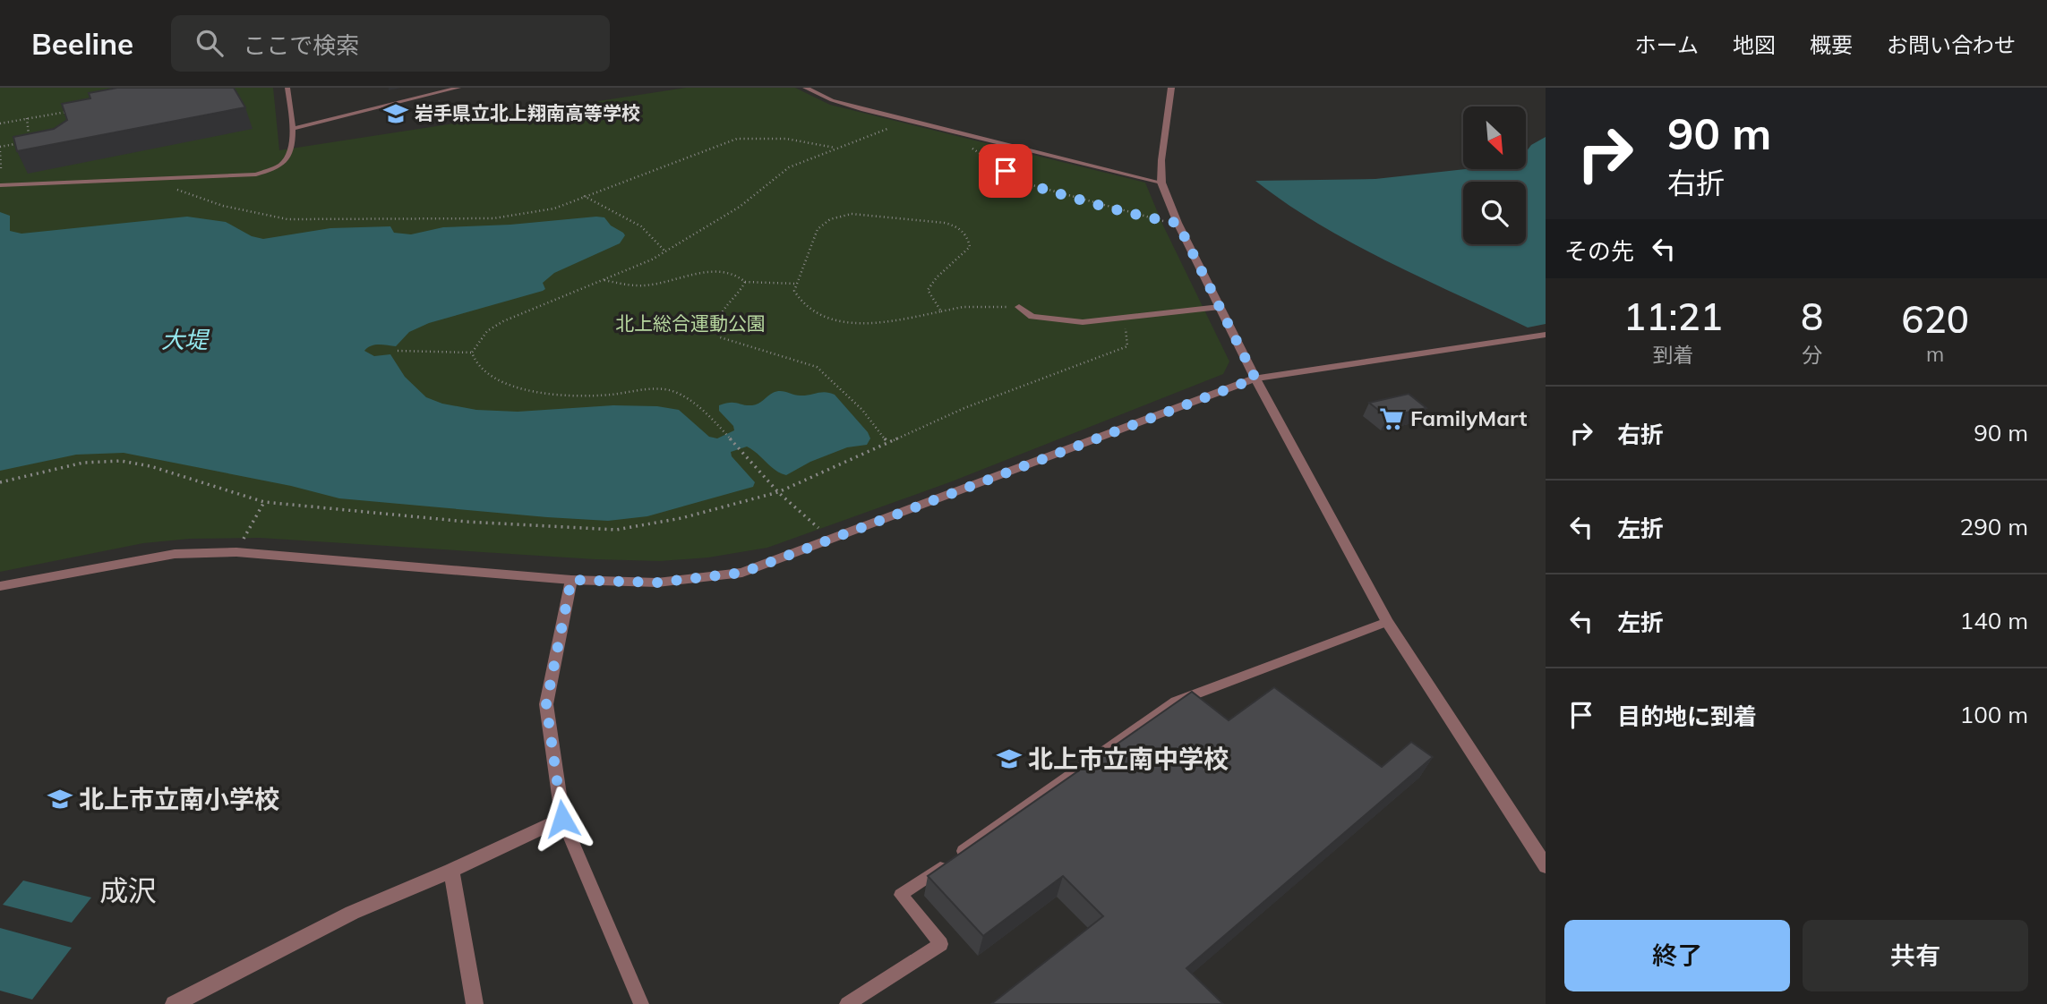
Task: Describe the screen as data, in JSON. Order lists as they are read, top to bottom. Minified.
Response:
{"districts":["成沢"],"water":["大堤"],"parks":["北上総合運動公園"],"places":{"school or university":["岩手県立北上翔南高等学校","北上市立南中学校","北上市立南小学校"],"supermarket":["FamilyMart"]},"north":"bottom right","page":{"header":"Beeline","search":"ここで検索","nav":["ホーム","地図","概要","お問い合わせ"],"turn":["90 m","右折"],"then":"その先","eta":["11:21","到着","8","分","620","m"],"list":[{"name":"右折","value":"90 m"},{"name":"左折","value":"290 m"},{"name":"左折","value":"140 m"},{"name":"目的地に到着","value":"100 m"}],"buttons":["終了","共有"]}}
